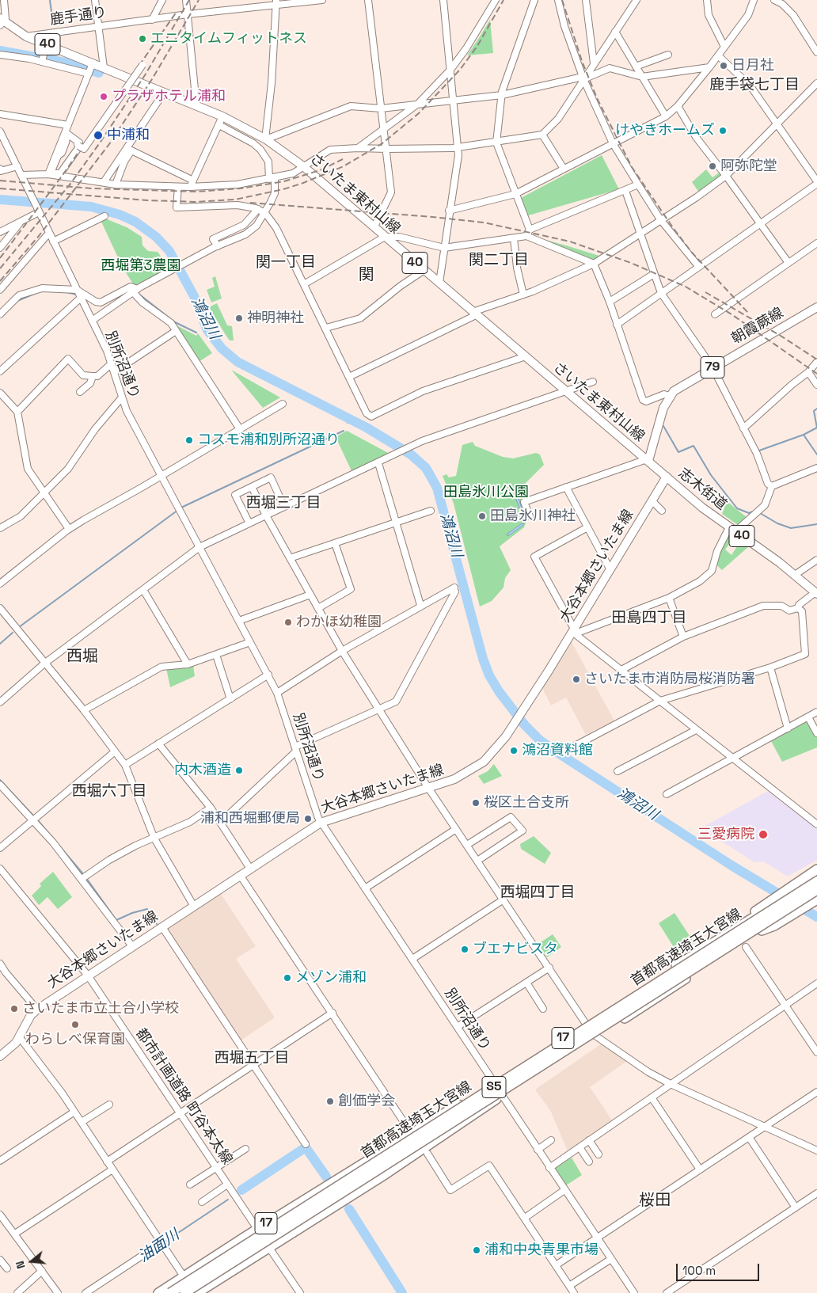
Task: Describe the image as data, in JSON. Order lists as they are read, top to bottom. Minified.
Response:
{"streets":{"highway":["首都高速埼玉大宮線","17","S5"],"main road":["40","さいたま東村山線","朝霞蕨線","79","志木街道","大谷本郷さいたま線"],"street":["鹿手通り","別所沼通り","都市計画道路 町谷本太線"]},"crossings":[["鹿手通り","さいたま東村山線"],["さいたま東村山線","朝霞蕨線"],["さいたま東村山線","志木街道"],["朝霞蕨線","志木街道"],["別所沼通り","大谷本郷さいたま線"],["別所沼通り","17"],["志木街道","大谷本郷さいたま線"],["大谷本郷さいたま線","都市計画道路 町谷本太線"],["首都高速埼玉大宮線","17"],["17","都市計画道路 町谷本太線"]],"districts":["鹿手袋七丁目","関二丁目","関一丁目","関","西堀三丁目","田島四丁目","西堀","西堀六丁目","西堀四丁目","西堀五丁目","桜田"],"water":["鴻沼川","油面川"],"parks":["西堀第3農園","田島氷川公園"],"places":["エニタイムフィットネス","日月社","プラザホテル浦和","けやきホームズ","中浦和","阿弥陀堂","神明神社","コスモ浦和別所沼通り","田島氷川神社","わかほ幼稚園","さいたま市消防局桜消防署","鴻沼資料館","内木酒造","桜区土合支所","浦和西堀郵便局","三愛病院","ブエナビスタ","メゾン浦和","さいたま市立土合小学校","わらしべ保育園","創価学会","浦和中央青果市場"],"scale_bar":"100 m","north":"left"}
